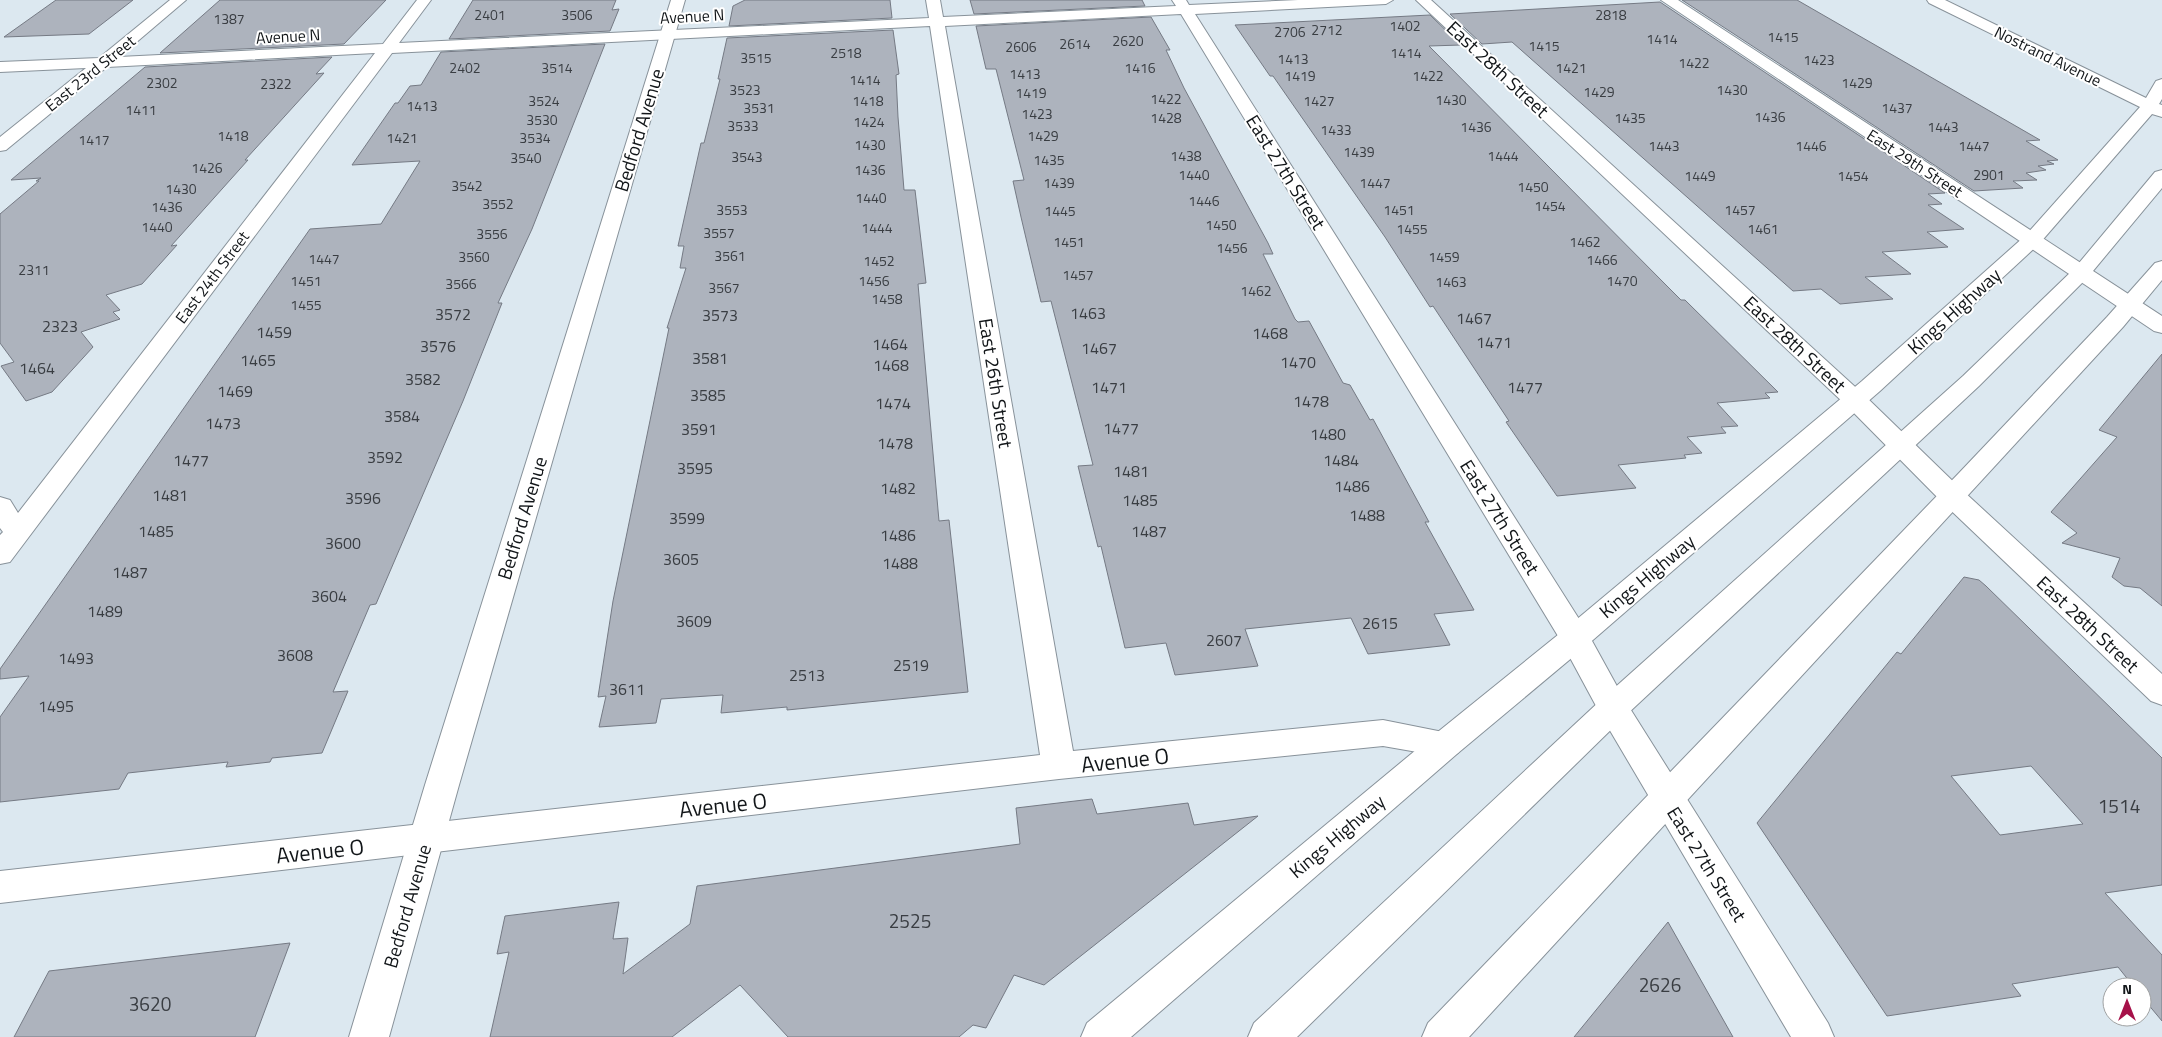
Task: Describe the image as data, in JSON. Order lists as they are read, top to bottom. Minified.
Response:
{"streets":{"street":["Avenue N","Nostrand Avenue","East 28th Street","East 23rd Street","Bedford Avenue","East 29th Street","East 27th Street","East 24th Street","Kings Highway","East 26th Street","Avenue O"]},"crossings":[["Avenue N","East 23rd Street"],["Avenue N","Bedford Avenue"],["Avenue N","East 27th Street"],["Avenue N","East 24th Street"],["Avenue N","East 26th Street"],["Nostrand Avenue","Kings Highway"],["East 28th Street","Kings Highway"],["Bedford Avenue","Avenue O"],["East 29th Street","Kings Highway"],["East 27th Street","Kings Highway"],["Kings Highway","Avenue O"],["East 26th Street","Avenue O"]],"house_numbers":["2401","3506","2818","1387","1402","2712","2706","1415","1414","2620","2614","1415","2606","2518","1414","3515","1413","1423","1422","2402","3514","1416","1421","1413","1419","1422","1414","2302","1429","2322","3523","1430","1429","1419","1422","1430","3524","1418","1427","1413","3531","1437","1411","1423","1436","1428","1435","3530","1424","3533","1436","1443","1433","1418","1429","1421","3534","1417","1430","1443","1446","1447","1439","1438","1444","3543","3540","1435","1426","1436","1440","2901","1449","1454","1439","1447","3542","1450","1430","1440","1446","3552","1454","1436","3553","1451","1457","1445","1450","1440","1444","1455","1461","3557","3556","1451","1462","1456","3561","3560","1459","1447","1466","1452","2311","1457","1451","1456","1470","1463","3566","3567","1462","1458","1455","1463","3572","3573","1467","2323","1459","1468","1471","1464","3576","1467","3581","1465","1470","1468","1464","3582","1471","1477","1469","3585","1478","1474","3584","1473","1477","3591","1480","1478","3592","1477","1484","3595","1481","1486","1482","1481","3596","1485","1488","3599","1485","1487","1486","3600","3605","1488","1487","3604","1489","3609","2615","2607","3608","1493","2519","2513","3611","1495","1514","2525","2626","3620"],"north":"top"}
